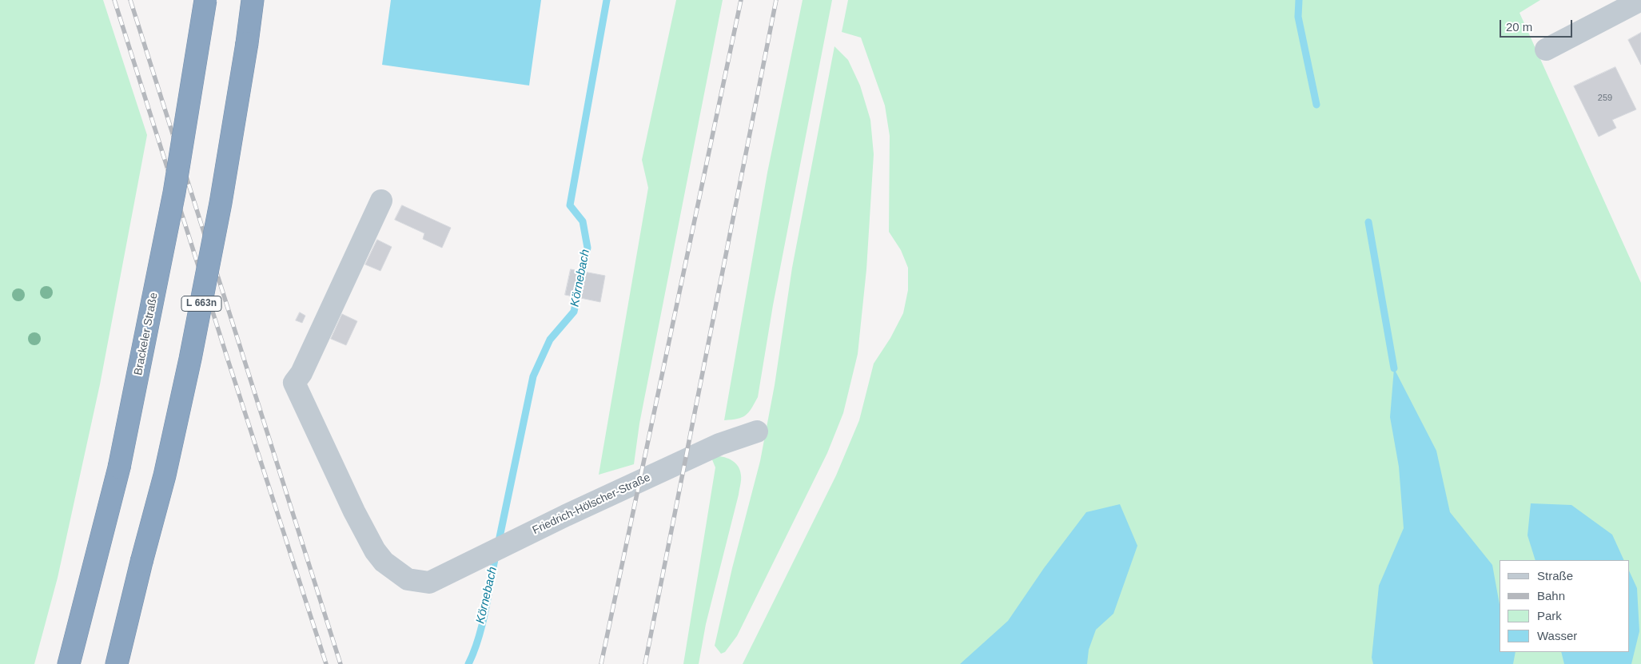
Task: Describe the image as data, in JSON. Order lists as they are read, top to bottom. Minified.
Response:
{"streets":{"highway":["L 663n","Brackeler Straße"],"street":["Friedrich-Hölscher-Straße"]},"water":["Körnebach"],"house_numbers":["259"],"legend":["Straße","Bahn","Park","Wasser"],"scale_bar":"20 m"}
